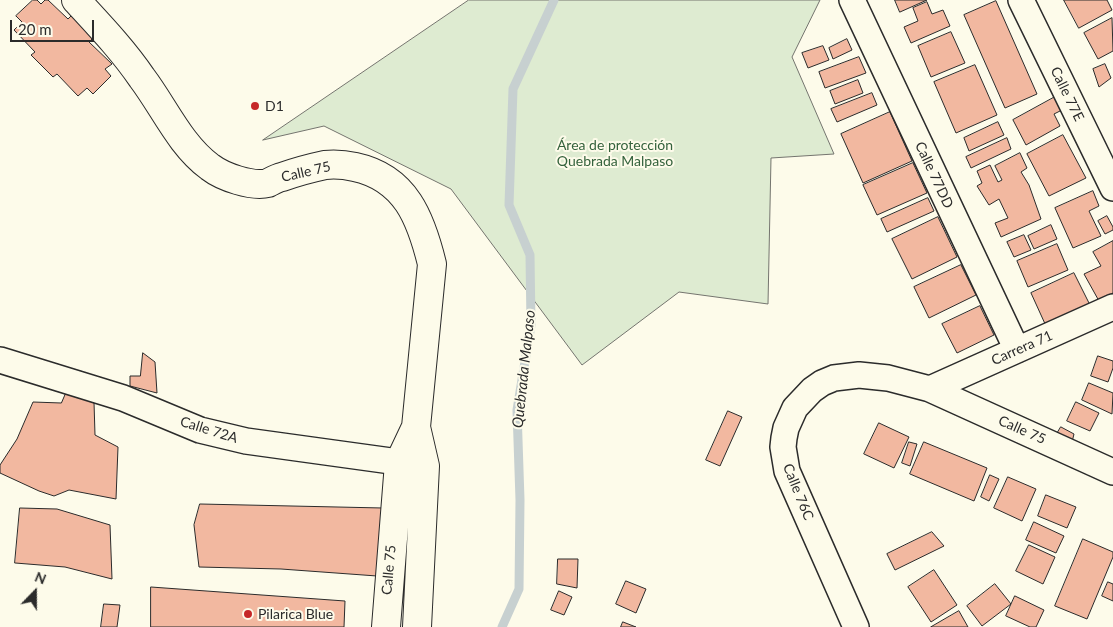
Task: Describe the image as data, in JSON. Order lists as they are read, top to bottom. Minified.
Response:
{"streets":{"street":["Calle 77E","Calle 75","Calle 77DD","Carrera 71","Calle 72A","Calle 76C"]},"crossings":[["Calle 75","Carrera 71"],["Calle 75","Calle 72A"],["Calle 75","Calle 76C"],["Calle 77DD","Carrera 71"],["Carrera 71","Calle 76C"]],"water":["Quebrada Malpaso"],"parks":["Área de protección Quebrada Malpaso"],"places":["D1","Pilarica Blue"],"scale_bar":"20 m","north":"top"}
